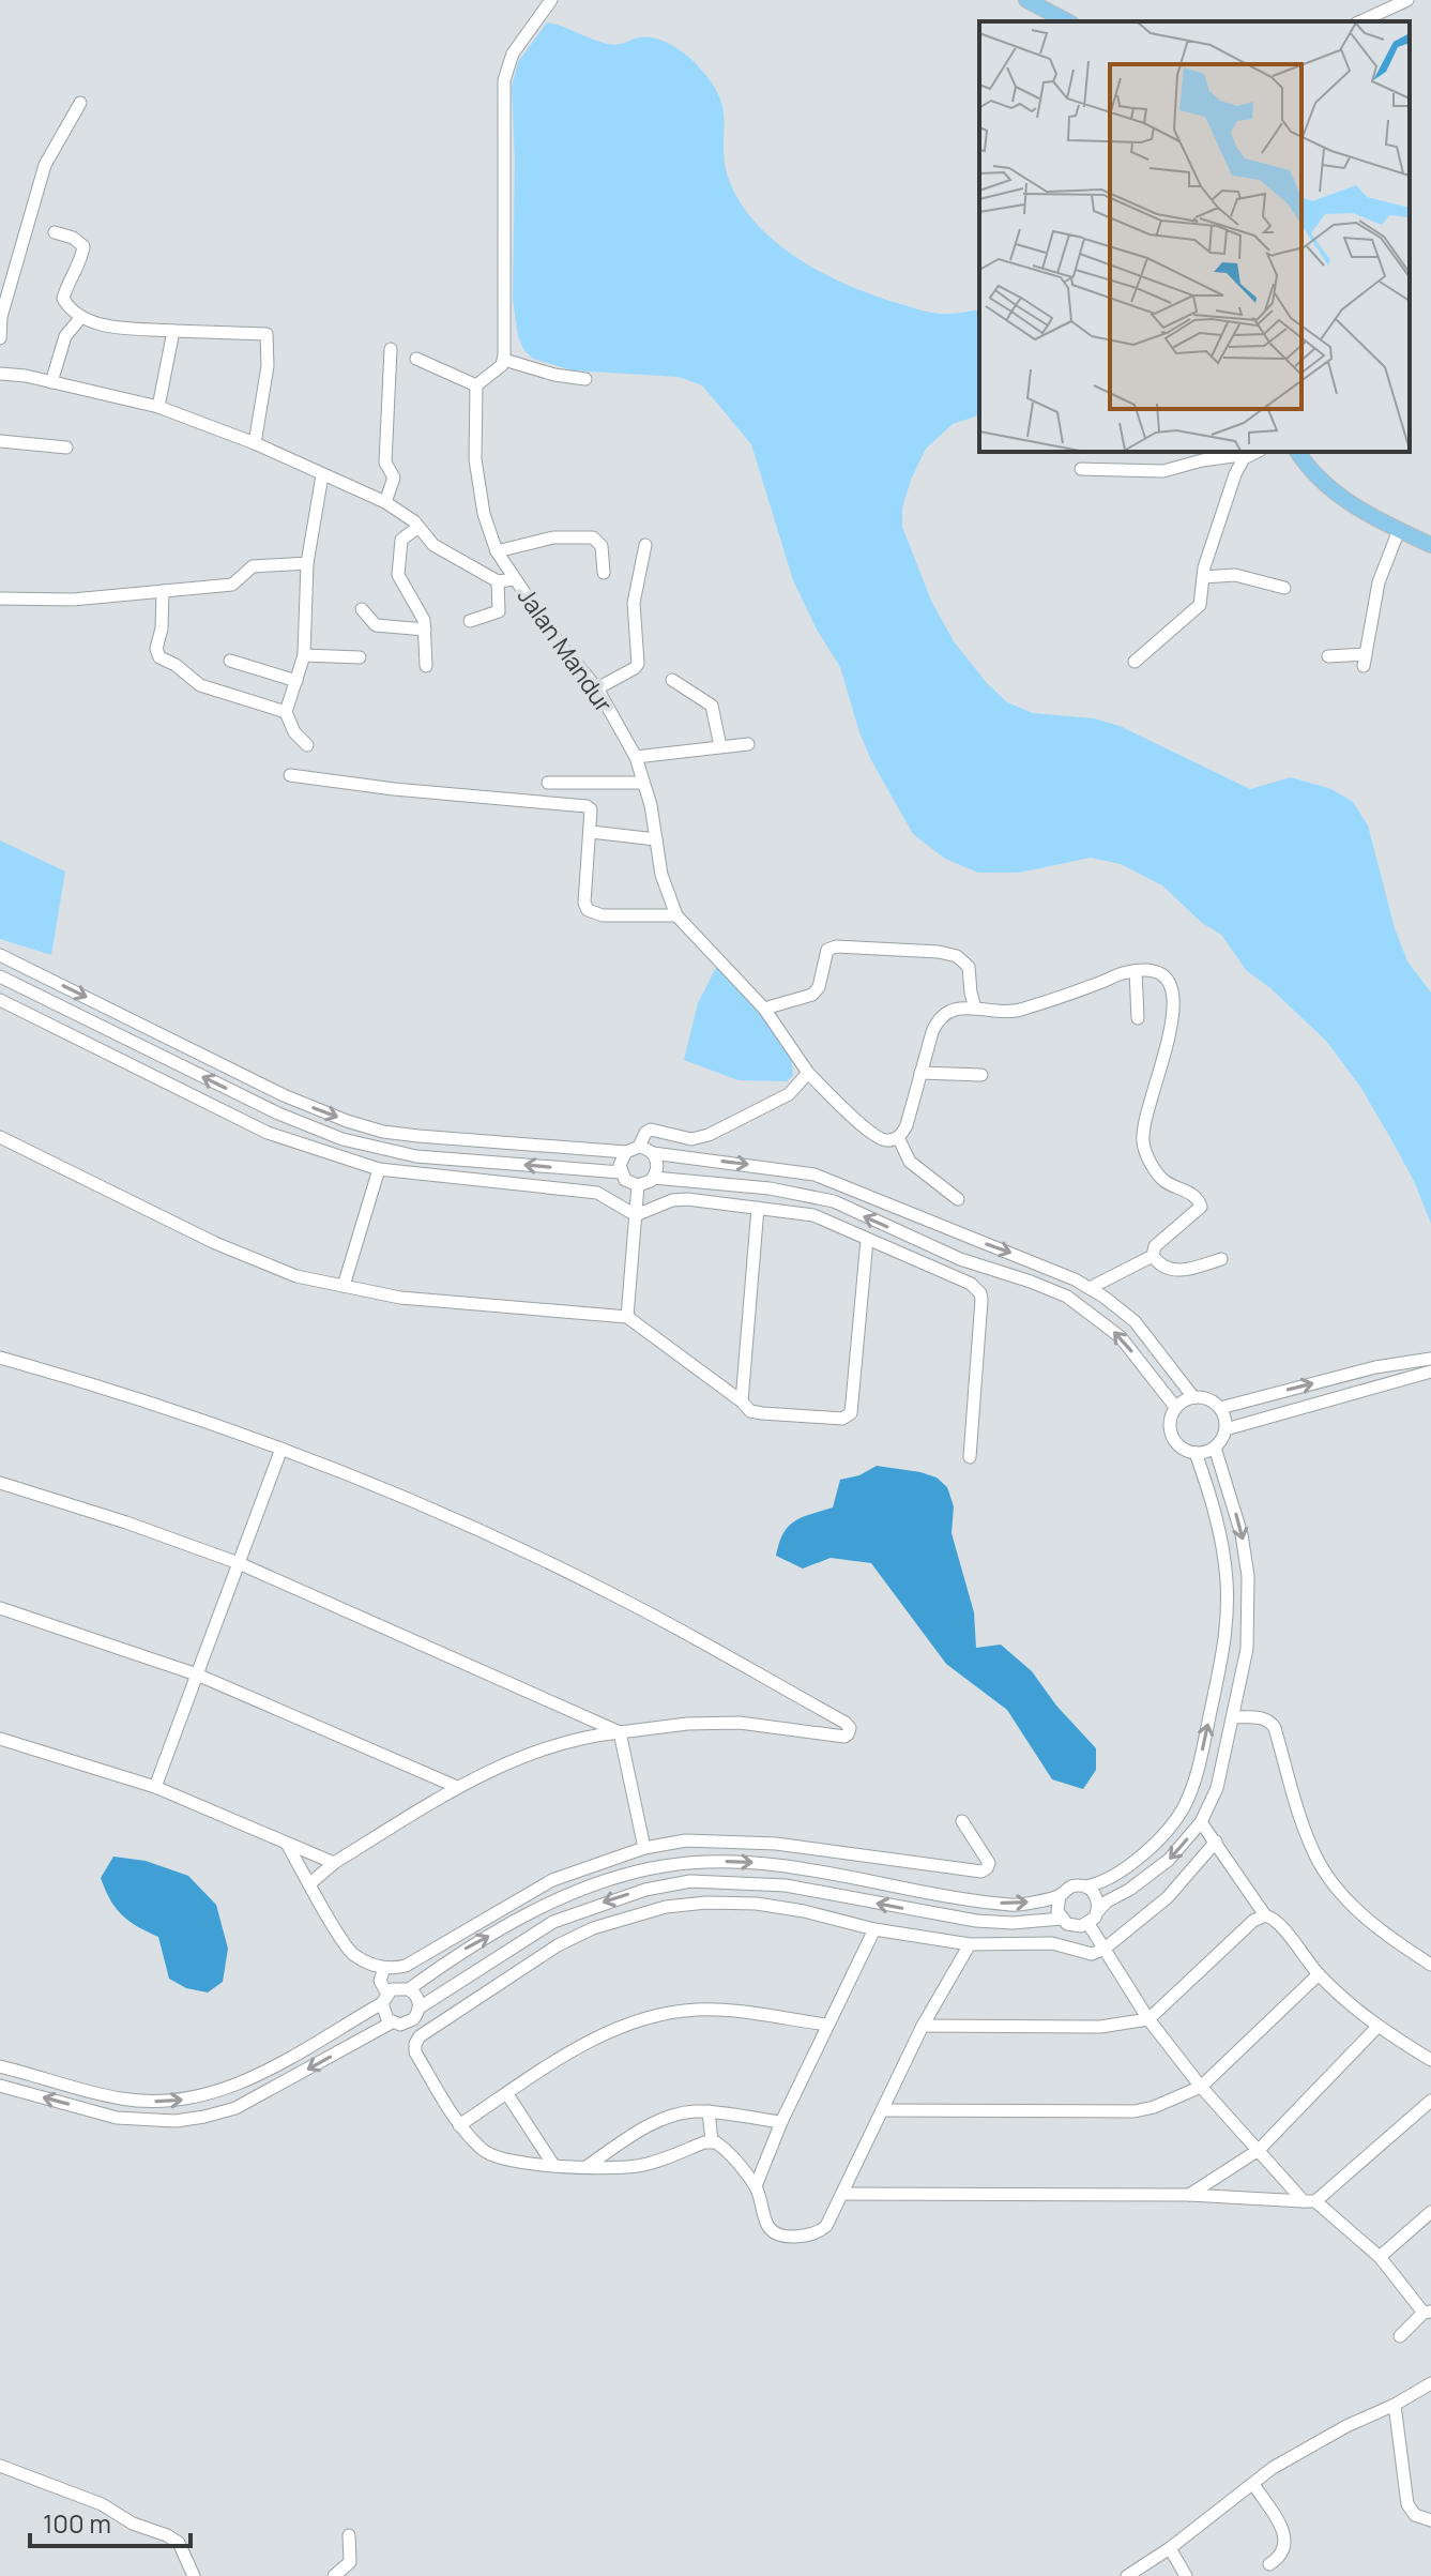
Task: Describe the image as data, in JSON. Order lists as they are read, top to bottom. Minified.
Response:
{"streets":{"street":["Jalan Mandur"]},"scale_bar":"100 m"}
